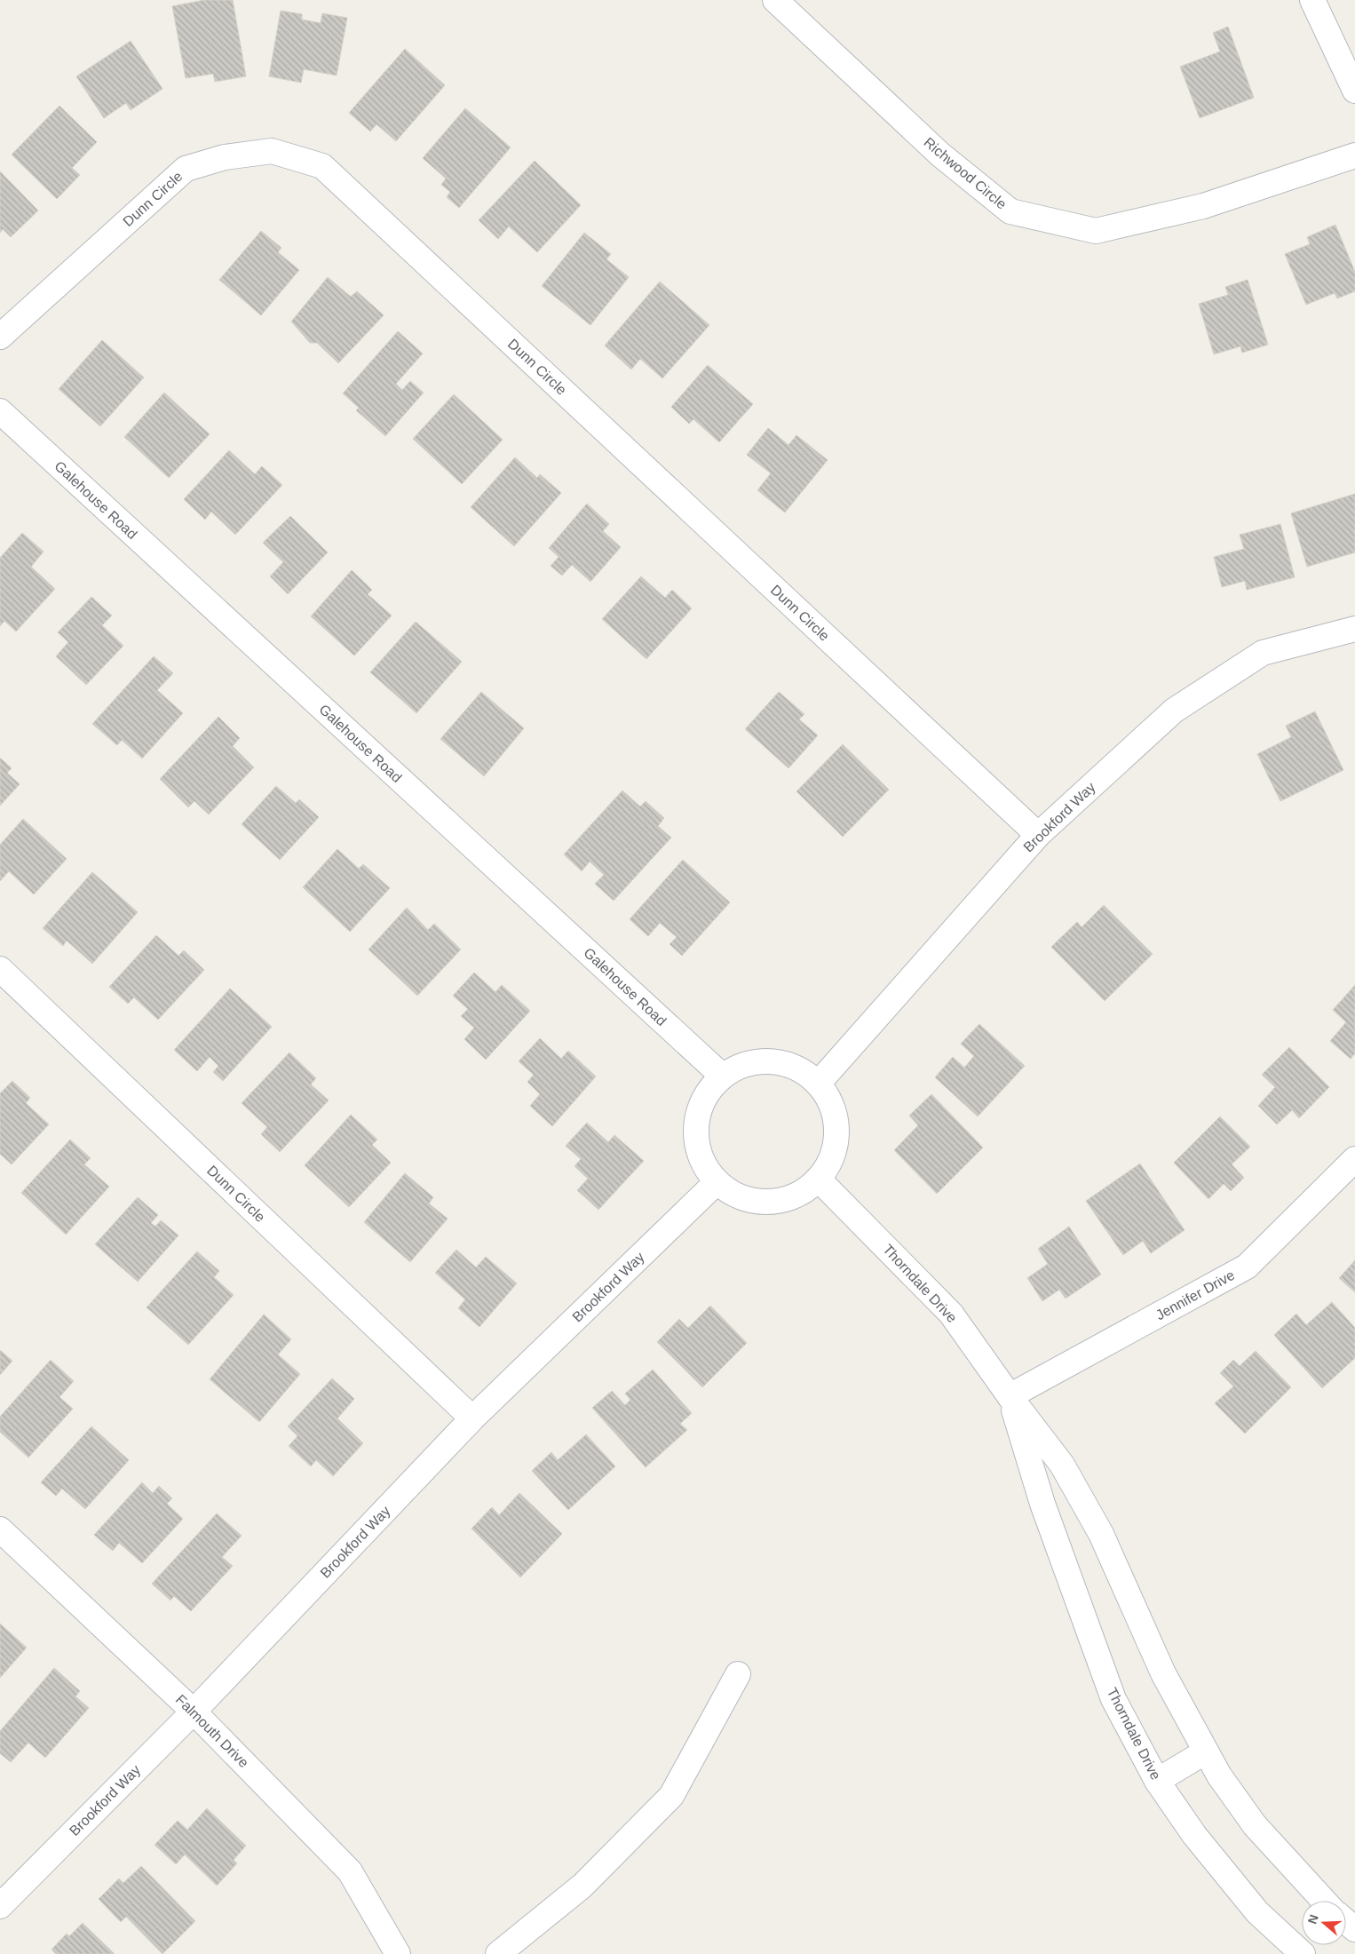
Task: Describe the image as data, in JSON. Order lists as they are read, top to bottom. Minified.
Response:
{"streets":{"street":["Richwood Circle","Dunn Circle","Galehouse Road","Brookford Way","Thorndale Drive","Jennifer Drive","Falmouth Drive"]},"crossings":[["Dunn Circle","Brookford Way"],["Galehouse Road","Brookford Way"],["Galehouse Road","Thorndale Drive"],["Brookford Way","Thorndale Drive"],["Brookford Way","Falmouth Drive"],["Thorndale Drive","Jennifer Drive"]],"north":"left"}
